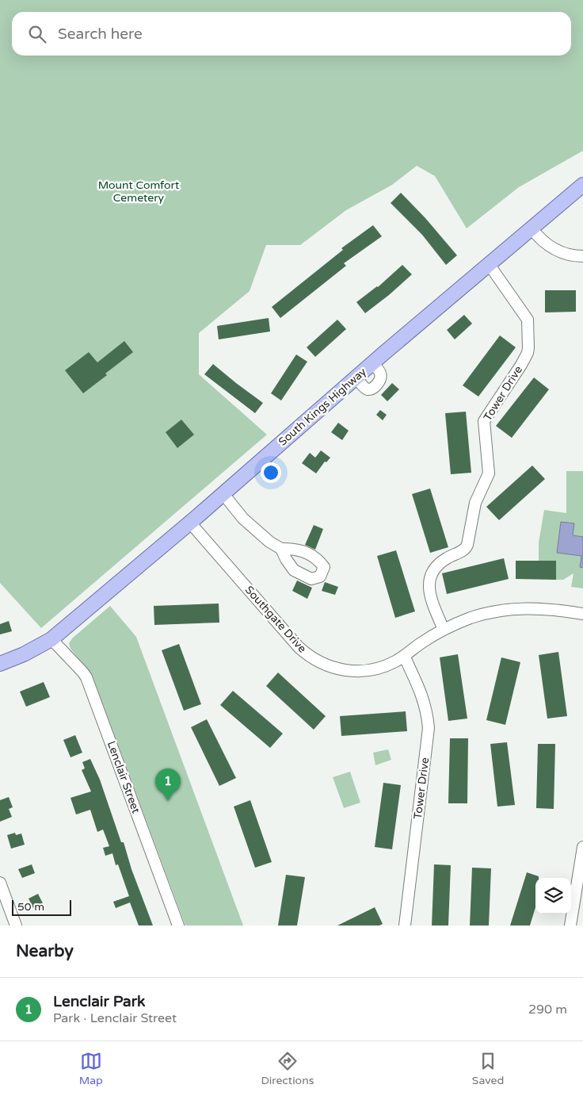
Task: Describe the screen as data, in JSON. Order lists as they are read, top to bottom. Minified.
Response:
{"streets":{"main road":["South Kings Highway"],"street":["Tower Drive","Southgate Drive","Lenclair Street"]},"crossings":[["Tower Drive","South Kings Highway"],["Tower Drive","Southgate Drive"],["South Kings Highway","Southgate Drive"],["South Kings Highway","Lenclair Street"]],"parks":["Mount Comfort Cemetery"],"scale_bar":"50 m","page":{"search":"Search here","pins":"1","scale":"50 m","heading":"Nearby","list":[{"mark":"1","name":"Lenclair Park","note":"Park · Lenclair Street","value":"290 m"}],"nav":["Map","Directions","Saved"]}}
